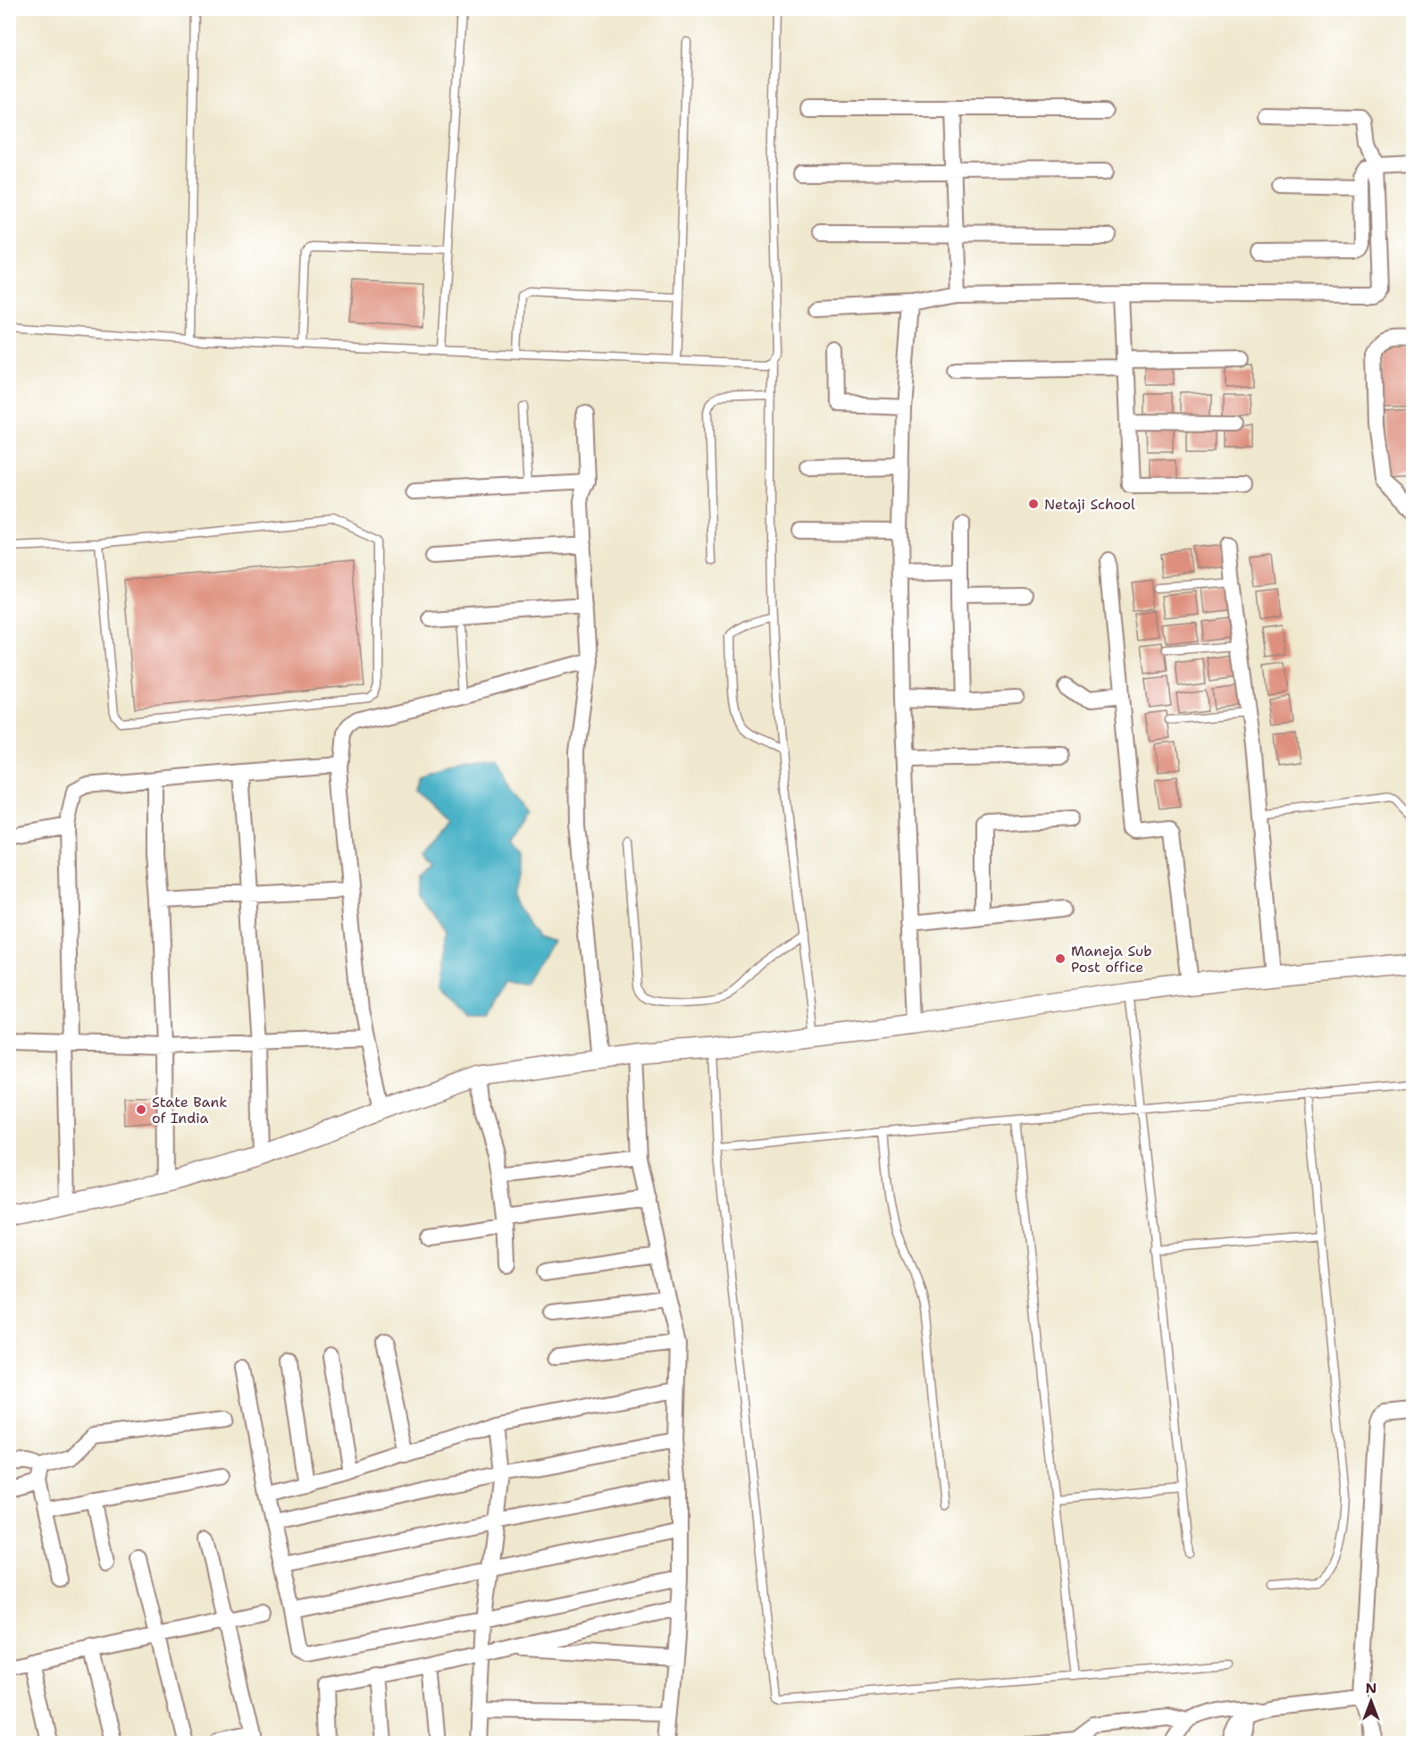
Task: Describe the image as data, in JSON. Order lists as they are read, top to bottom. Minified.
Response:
{"places":["Netaji School","Maneja Sub Post office","State Bank of India"],"north":"top"}
